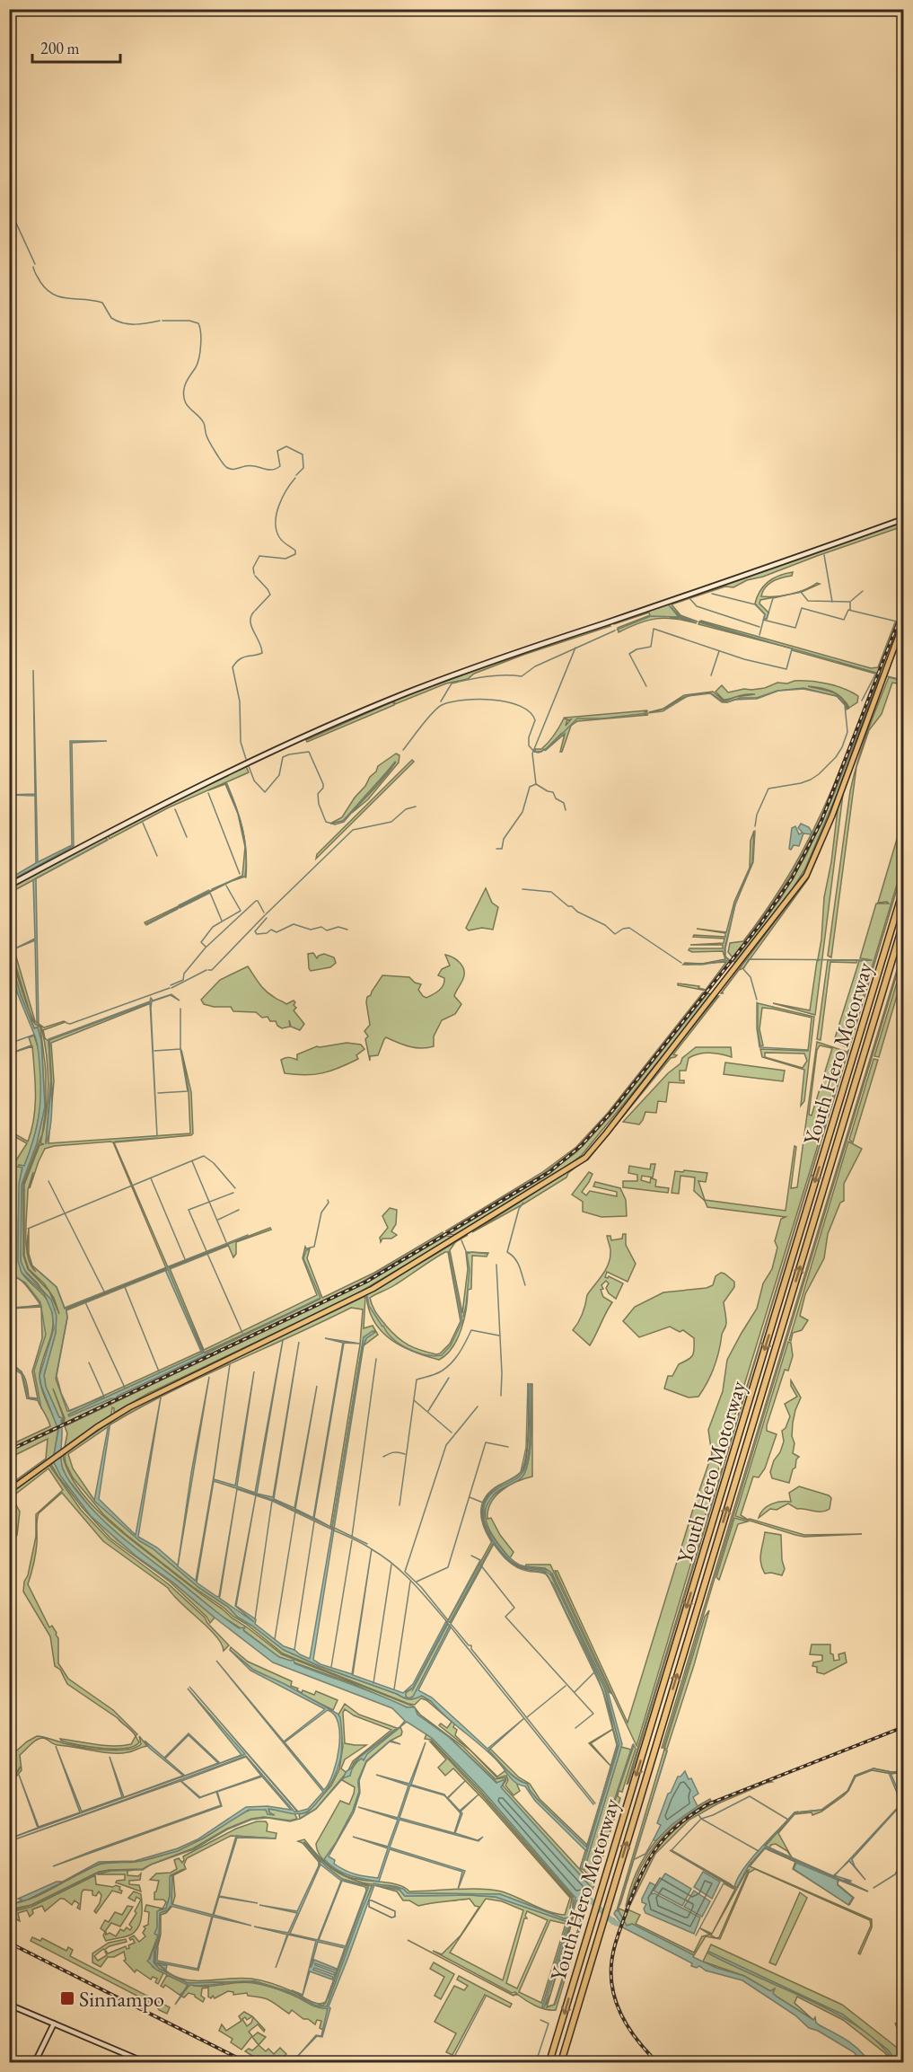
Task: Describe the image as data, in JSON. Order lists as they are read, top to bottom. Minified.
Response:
{"streets":{"highway":["Youth Hero Motorway"]},"places":{"transit":["Sinnampo"]},"scale_bar":"200 m"}
